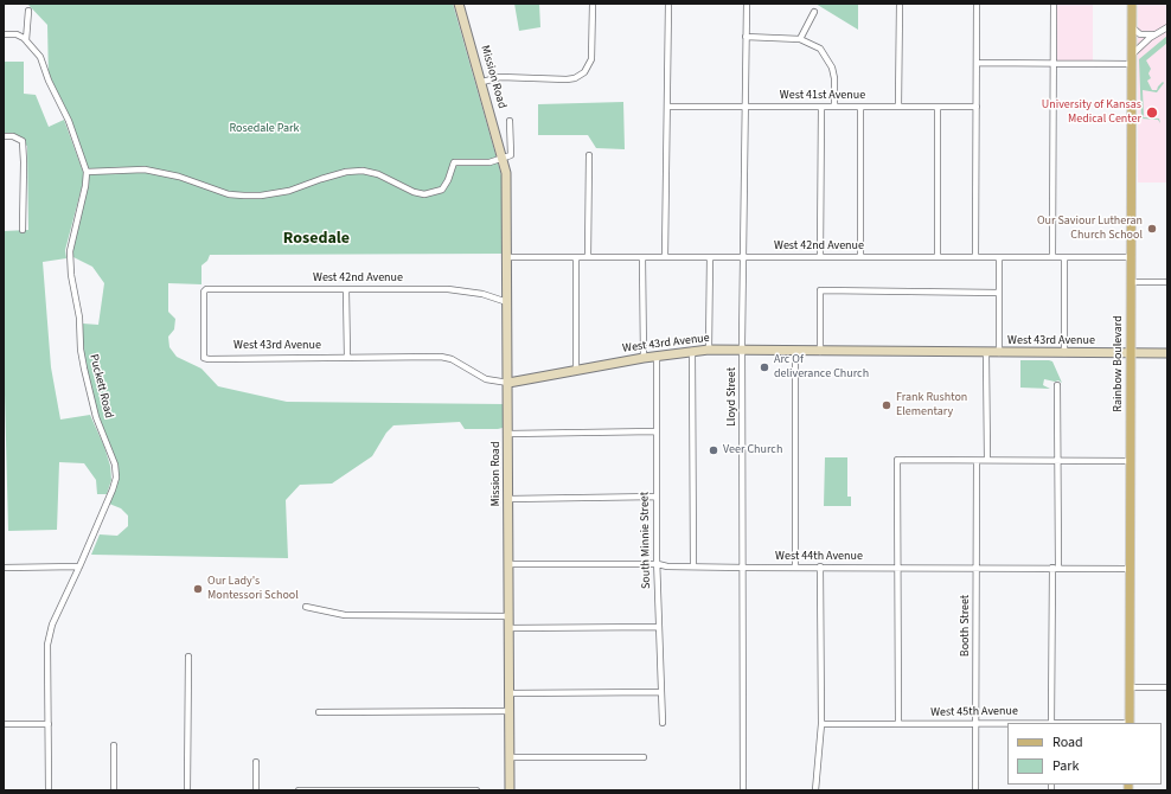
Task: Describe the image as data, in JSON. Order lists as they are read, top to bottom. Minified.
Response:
{"streets":{"main road":["Mission Road","West 43rd Avenue","Rainbow Boulevard"],"street":["West 41st Avenue","West 42nd Avenue","Puckett Road","Lloyd Street","South Minnie Street","West 44th Avenue","Booth Street","West 45th Avenue"]},"crossings":[["Mission Road","West 42nd Avenue"],["Mission Road","West 43rd Avenue"],["Mission Road","West 44th Avenue"],["West 41st Avenue","Lloyd Street"],["West 42nd Avenue","West 43rd Avenue"],["West 42nd Avenue","Rainbow Boulevard"],["West 42nd Avenue","Lloyd Street"],["West 43rd Avenue","Rainbow Boulevard"],["West 43rd Avenue","Lloyd Street"],["West 43rd Avenue","South Minnie Street"],["Rainbow Boulevard","West 44th Avenue"],["Rainbow Boulevard","West 45th Avenue"],["Lloyd Street","West 44th Avenue"],["South Minnie Street","West 44th Avenue"],["West 44th Avenue","Booth Street"],["Booth Street","West 45th Avenue"]],"districts":["Rosedale"],"parks":["Rosedale Park"],"places":["University of Kansas Medical Center","Our Saviour Lutheran Church School","Arc Of deliverance Church","Frank Rushton Elementary","Veer Church","Our Lady's Montessori School"],"legend":["Road","Park"]}
